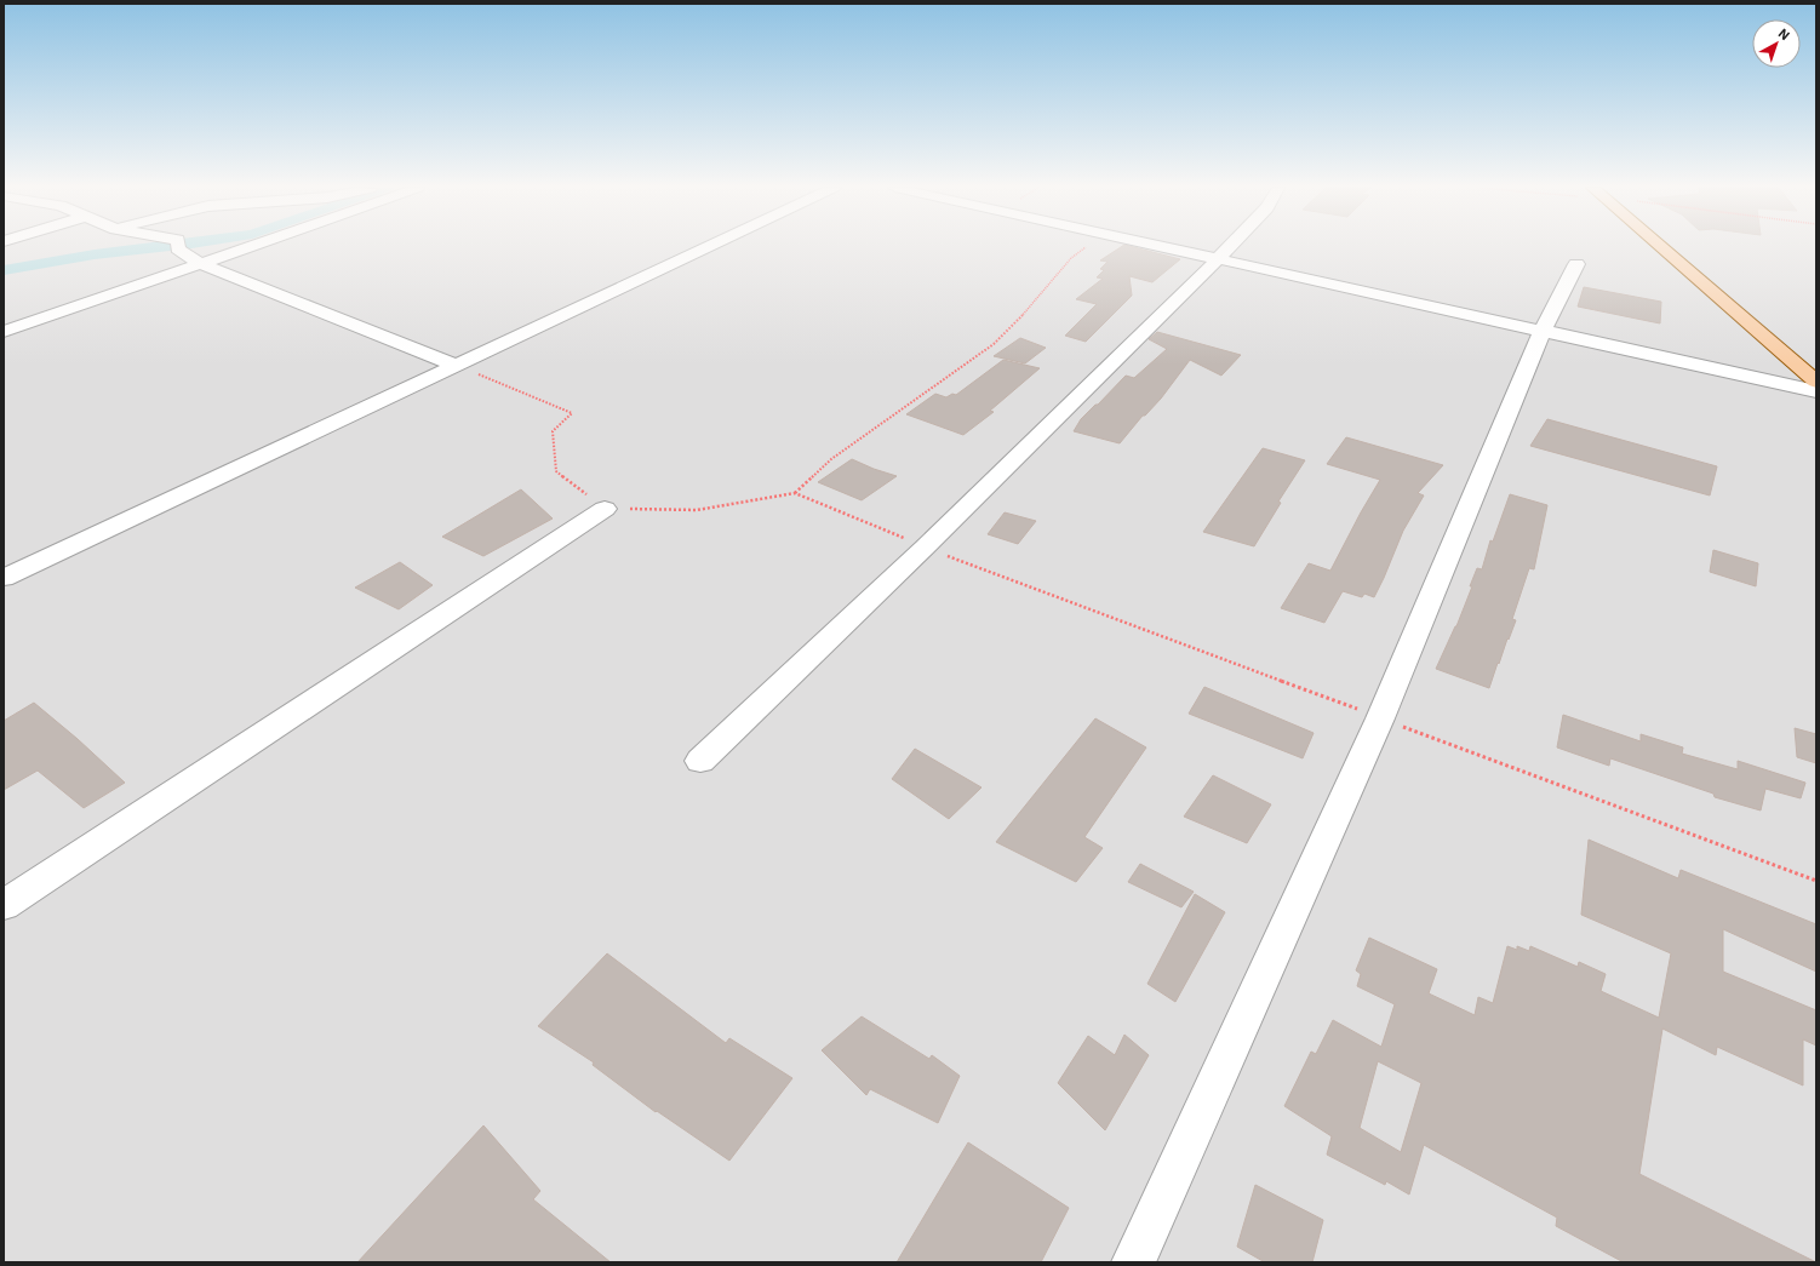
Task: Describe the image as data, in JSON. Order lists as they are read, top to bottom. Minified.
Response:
{"north":"top right"}
